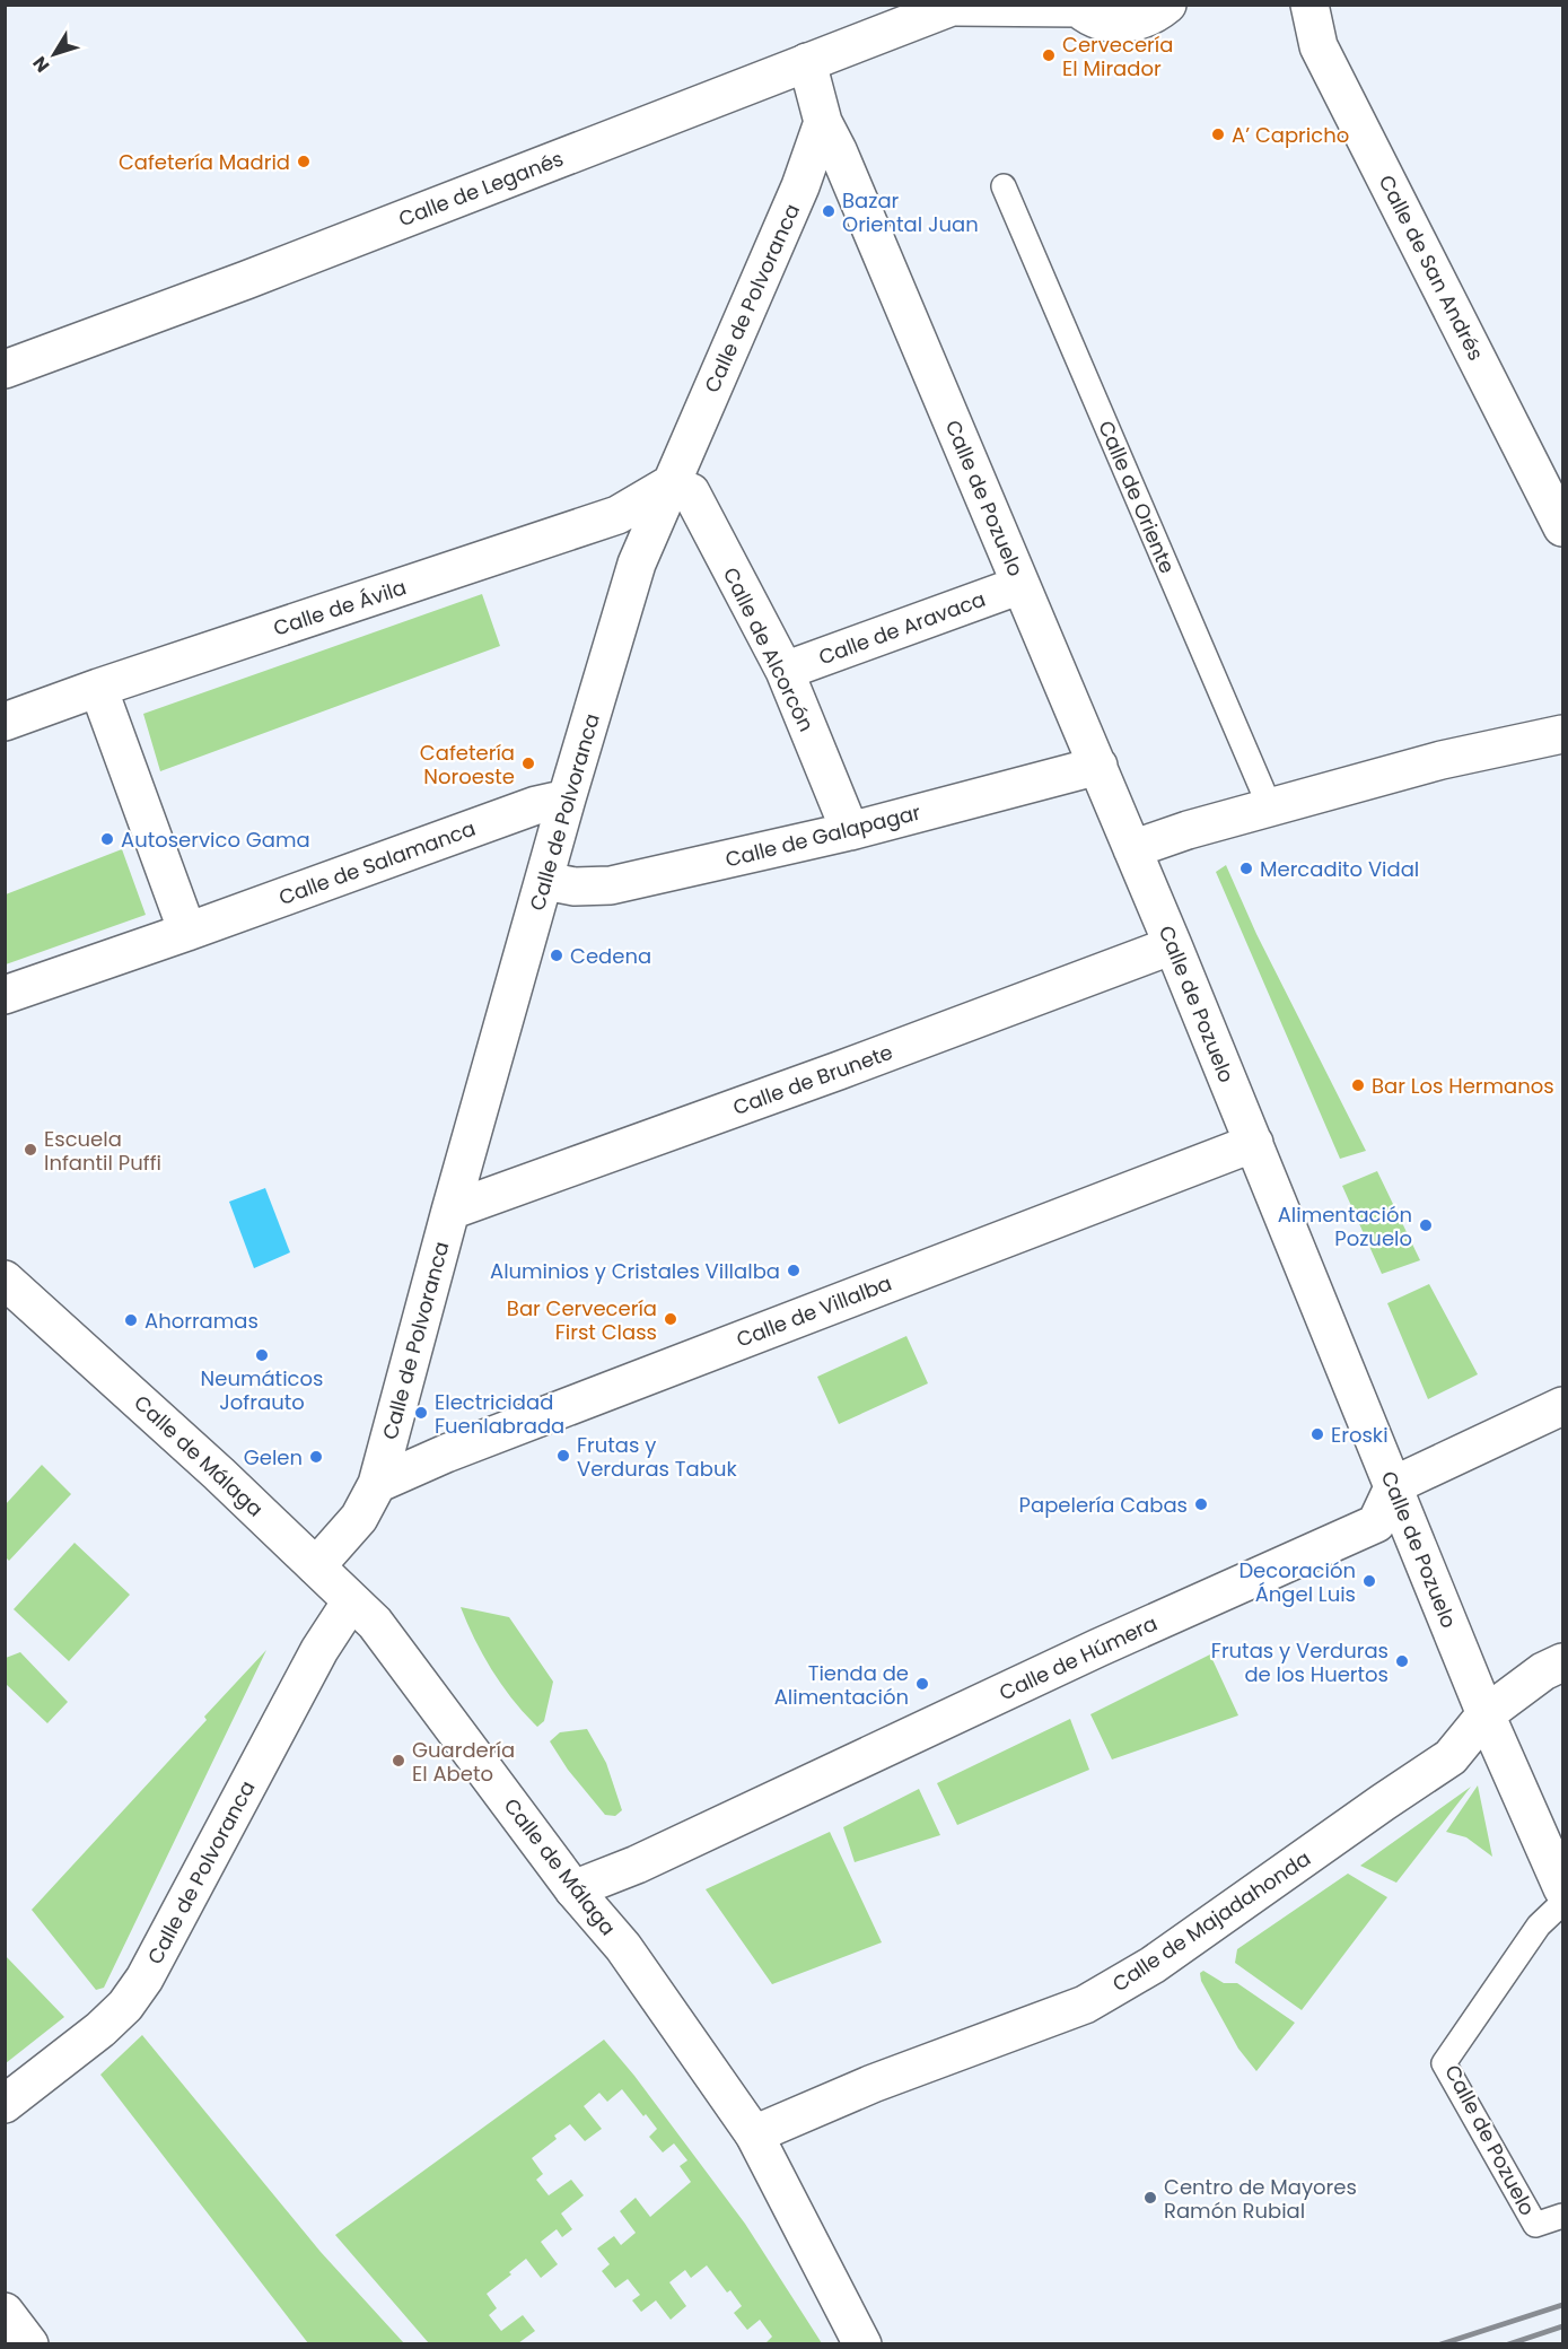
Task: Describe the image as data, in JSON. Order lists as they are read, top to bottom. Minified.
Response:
{"streets":{"street":["Calle de Leganés","Calle de San Andrés","Calle de Polvoranca","Calle de Pozuelo","Calle de Ávila","Calle de Aravaca","Calle de Alcorcón","Calle de Galapagar","Calle de Salamanca","Calle de Brunete","Calle de Villalba","Calle de Málaga","Calle de Húmera","Calle de Majadahonda"],"lane":["Calle de Oriente"]},"crossings":[["Calle de Polvoranca","Calle de Pozuelo"],["Calle de Polvoranca","Calle de Ávila"],["Calle de Polvoranca","Calle de Alcorcón"],["Calle de Polvoranca","Calle de Galapagar"],["Calle de Polvoranca","Calle de Salamanca"],["Calle de Polvoranca","Calle de Brunete"],["Calle de Polvoranca","Calle de Villalba"],["Calle de Polvoranca","Calle de Málaga"],["Calle de Pozuelo","Calle de Aravaca"],["Calle de Pozuelo","Calle de Galapagar"],["Calle de Pozuelo","Calle de Brunete"],["Calle de Pozuelo","Calle de Villalba"],["Calle de Pozuelo","Calle de Húmera"],["Calle de Pozuelo","Calle de Majadahonda"],["Calle de Ávila","Calle de Alcorcón"],["Calle de Aravaca","Calle de Alcorcón"],["Calle de Alcorcón","Calle de Galapagar"],["Calle de Málaga","Calle de Húmera"],["Calle de Málaga","Calle de Majadahonda"]],"places":["Cervecería El Mirador","A’ Capricho","Cafetería Madrid","Bazar Oriental Juan","Cafetería Noroeste","Autoservico Gama","Mercadito Vidal","Cedena","Bar Los Hermanos","Escuela Infantil Puffi","Alimentación Pozuelo","Aluminios y Cristales Villalba","Bar Cervecería First Class","Ahorramas","Neumáticos Jofrauto","Electricidad Fuenlabrada","Eroski","Frutas y Verduras Tabuk","Gelen","Papelería Cabas","Decoración Ángel Luis","Frutas y Verduras de los Huertos","Tienda de Alimentación","Guardería El Abeto","Centro de Mayores Ramón Rubial"],"north":"bottom left"}
